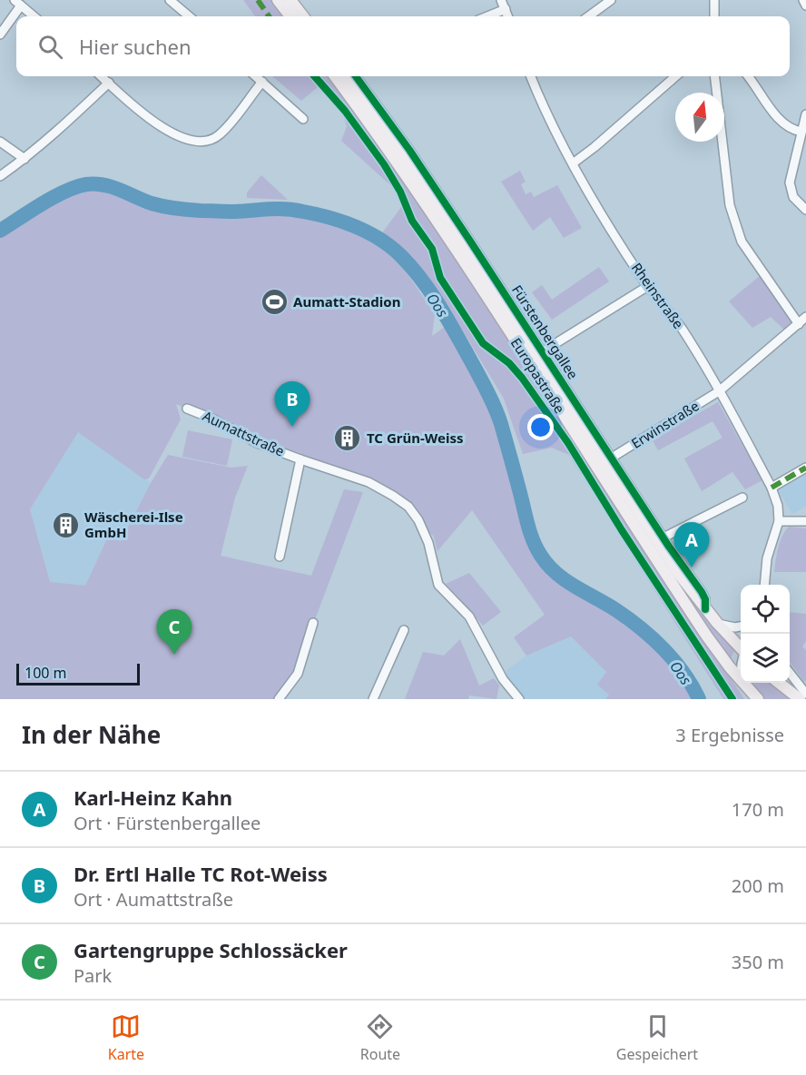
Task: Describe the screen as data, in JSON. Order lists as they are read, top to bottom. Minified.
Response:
{"streets":{"main road":["Europastraße"],"street":["Rheinstraße","Fürstenbergallee","Erwinstraße","Aumattstraße"]},"crossings":[["Rheinstraße","Erwinstraße"],["Fürstenbergallee","Europastraße"],["Fürstenbergallee","Erwinstraße"]],"water":["Oos"],"places":{"sports":["Aumatt-Stadion"],"building":["TC Grün-Weiss","Wäscherei-Ilse GmbH"]},"scale_bar":"100 m","north":"top","page":{"search":"Hier suchen","pins":["B","A","C"],"scale":"100 m","heading":["In der Nähe","3 Ergebnisse"],"list":[{"mark":"A","name":"Karl-Heinz Kahn","note":"Ort · Fürstenbergallee","value":"170 m"},{"mark":"B","name":"Dr. Ertl Halle TC Rot-Weiss","note":"Ort · Aumattstraße","value":"200 m"},{"mark":"C","name":"Gartengruppe Schlossäcker","note":"Park","value":"350 m"}],"nav":["Karte","Route","Gespeichert"]}}
